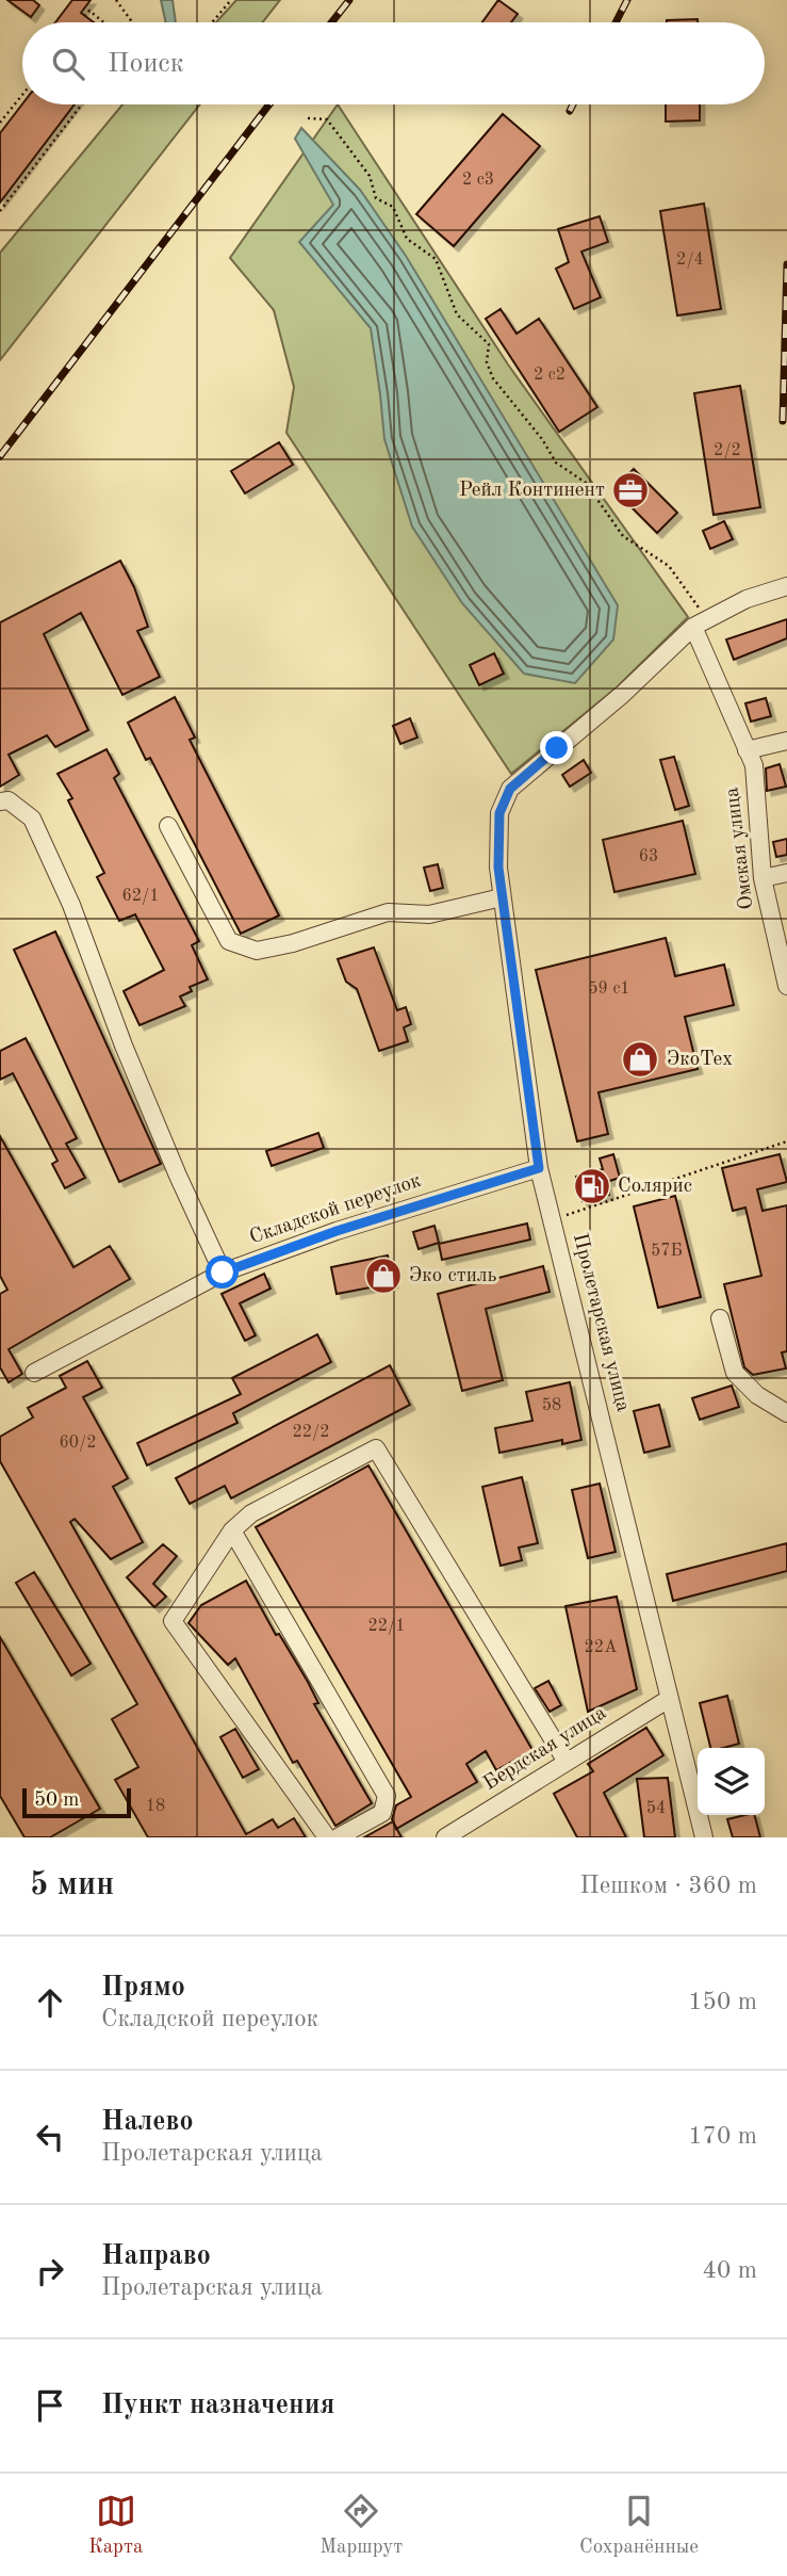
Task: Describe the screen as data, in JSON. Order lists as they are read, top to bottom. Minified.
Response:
{"streets":{"street":["Омская улица","Складской переулок","Пролетарская улица","Бердская улица"]},"crossings":[["Омская улица","Пролетарская улица"],["Складской переулок","Пролетарская улица"],["Пролетарская улица","Бердская улица"]],"places":{"office":["Рейл Континент"],"shop":["ЭкоТех","Эко стиль"],"fuel station":["Солярис"]},"house_numbers":["2 с3","2/4","2 с2","2/2","63","62/1","59 с1","57Б","58","22/2","60/2","22/1","22А","18","54"],"scale_bar":"50 m","page":{"search":"Поиск","scale":"50 m","heading":["5 мин","Пешком · 360 m"],"list":[["Прямо","Складской переулок","150 m"],["Налево","Пролетарская улица","170 m"],["Направо","Пролетарская улица","40 m"],"Пункт назначения"],"nav":["Карта","Маршрут","Сохранённые"]}}
